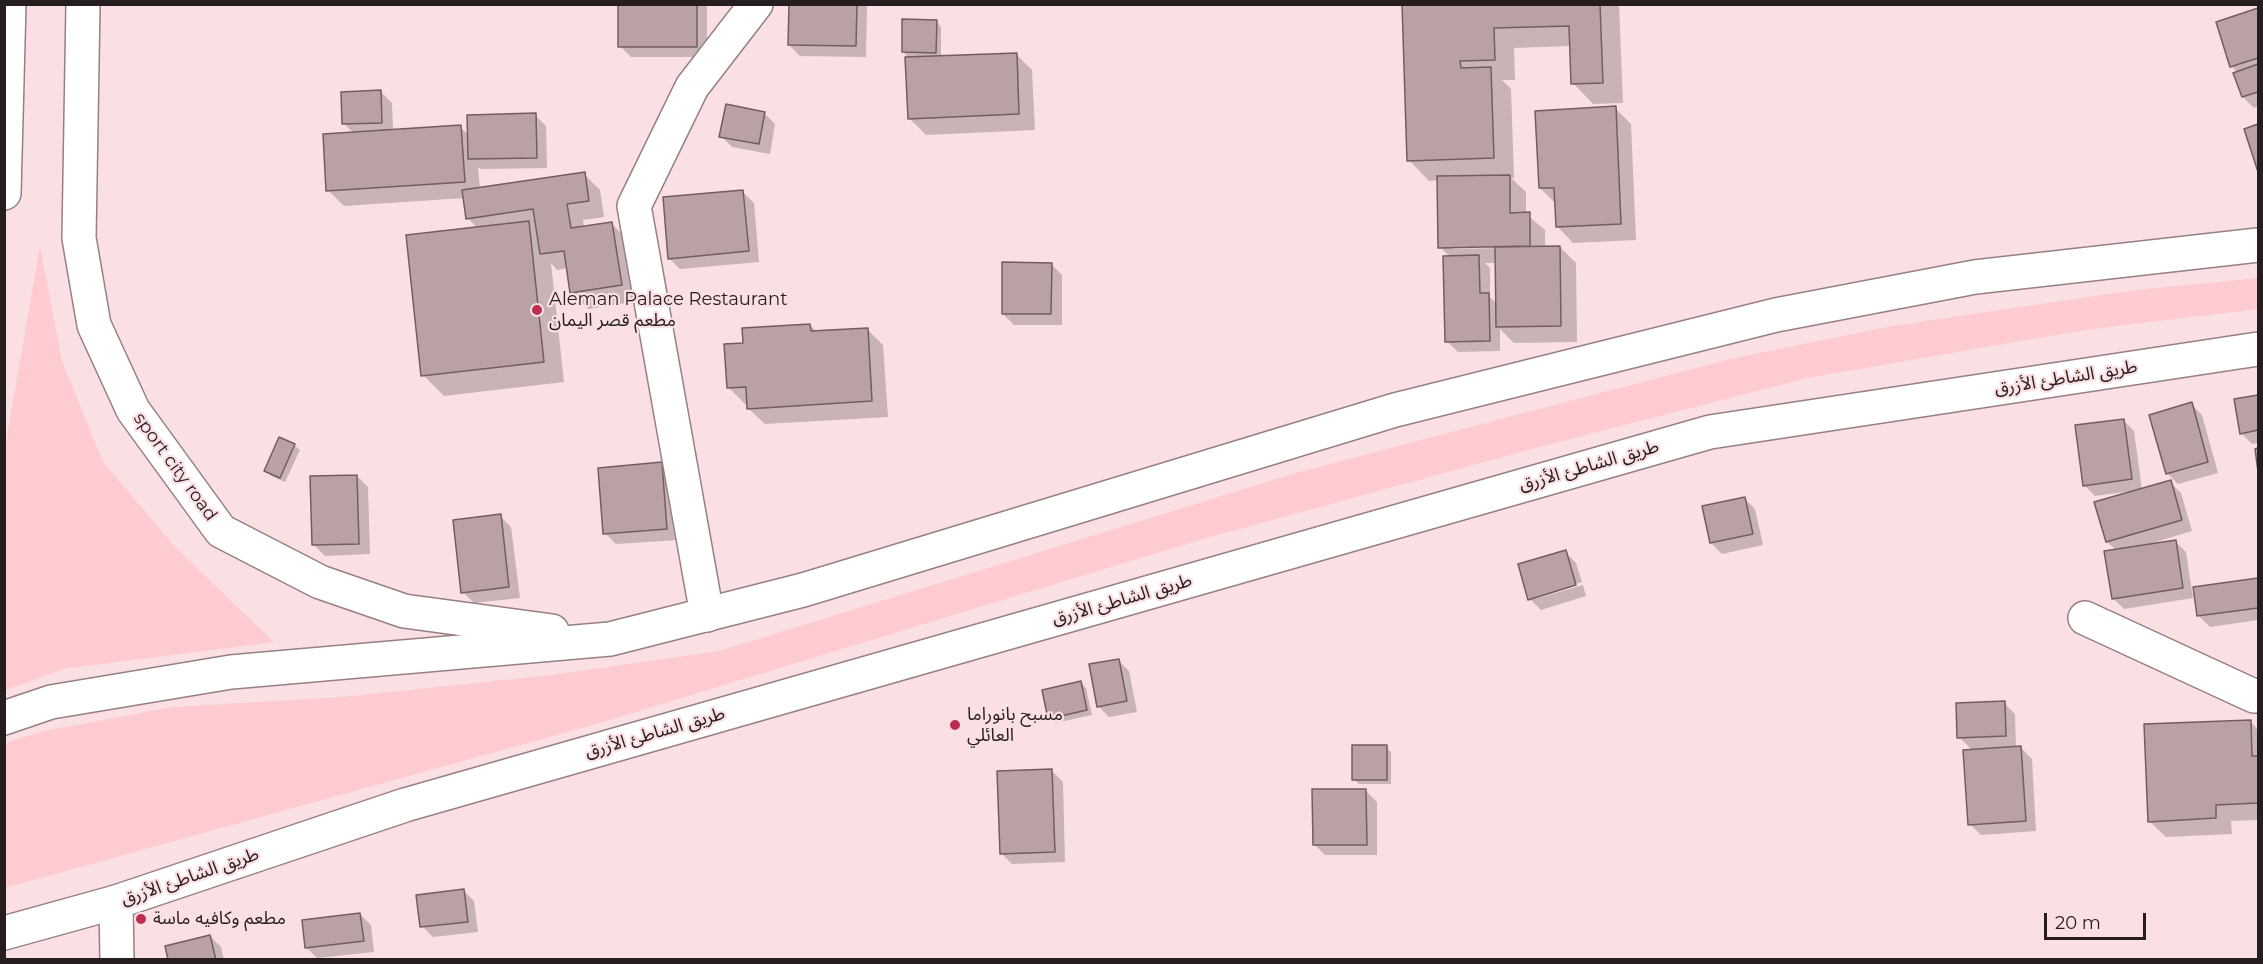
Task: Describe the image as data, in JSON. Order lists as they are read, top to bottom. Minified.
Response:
{"streets":{"main road":["طريق الشاطئ الأزرق","sport city road"]},"places":["Aleman Palace Restaurant مطعم قصر اليمان","مسبح بانوراما العائلي","مطعم وكافيه ماسة"],"scale_bar":"20 m"}
